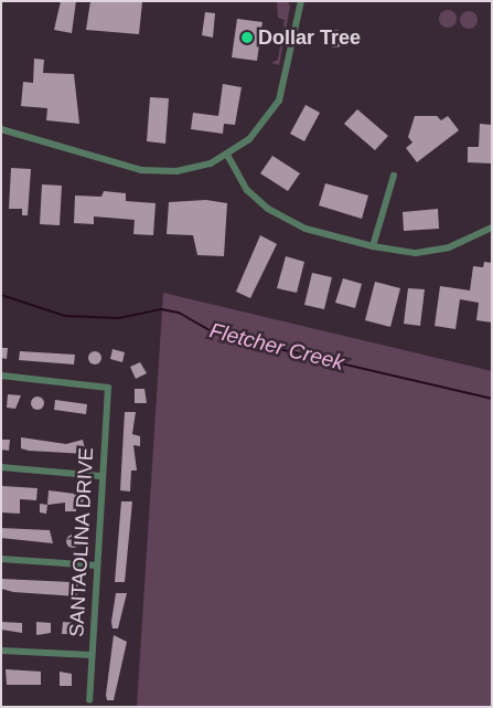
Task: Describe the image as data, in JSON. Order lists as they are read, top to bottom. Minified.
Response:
{"streets":{"street":["SANTAOLINA DRIVE"]},"water":["Fletcher Creek"],"places":["Dollar Tree"]}
